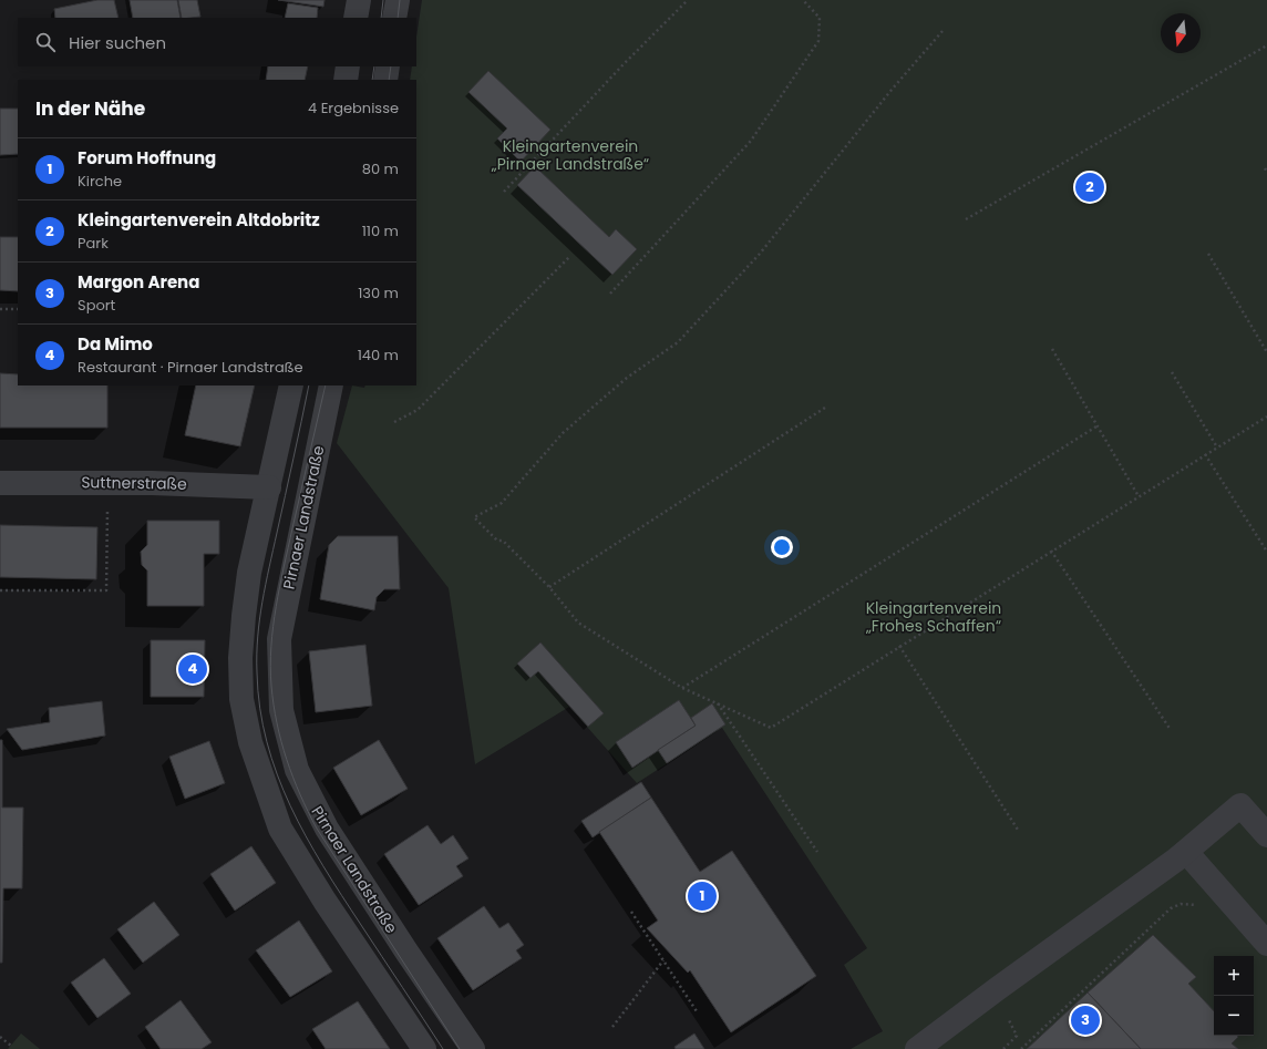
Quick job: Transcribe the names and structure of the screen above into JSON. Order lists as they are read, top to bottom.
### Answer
{
  "streets": {
    "street": ["Suttnerstraße", "Pirnaer Landstraße"]
  },
  "parks": ["Kleingartenverein „Pirnaer Landstraße“", "Kleingartenverein „Frohes Schaffen“"],
  "north": "bottom",
  "page": {
    "search": "Hier suchen",
    "heading": ["In der Nähe", "4 Ergebnisse"],
    "list": [
      {
        "mark": "1",
        "name": "Forum Hoffnung",
        "note": "Kirche",
        "value": "80 m"
      },
      {
        "mark": "2",
        "name": "Kleingartenverein Altdobritz",
        "note": "Park",
        "value": "110 m"
      },
      {
        "mark": "3",
        "name": "Margon Arena",
        "note": "Sport",
        "value": "130 m"
      },
      {
        "mark": "4",
        "name": "Da Mimo",
        "note": "Restaurant · Pirnaer Landstraße",
        "value": "140 m"
      }
    ],
    "pins": [
      "2",
      "4",
      "1",
      "3"
    ],
    "map_buttons": ["+", "−"]
  }
}
